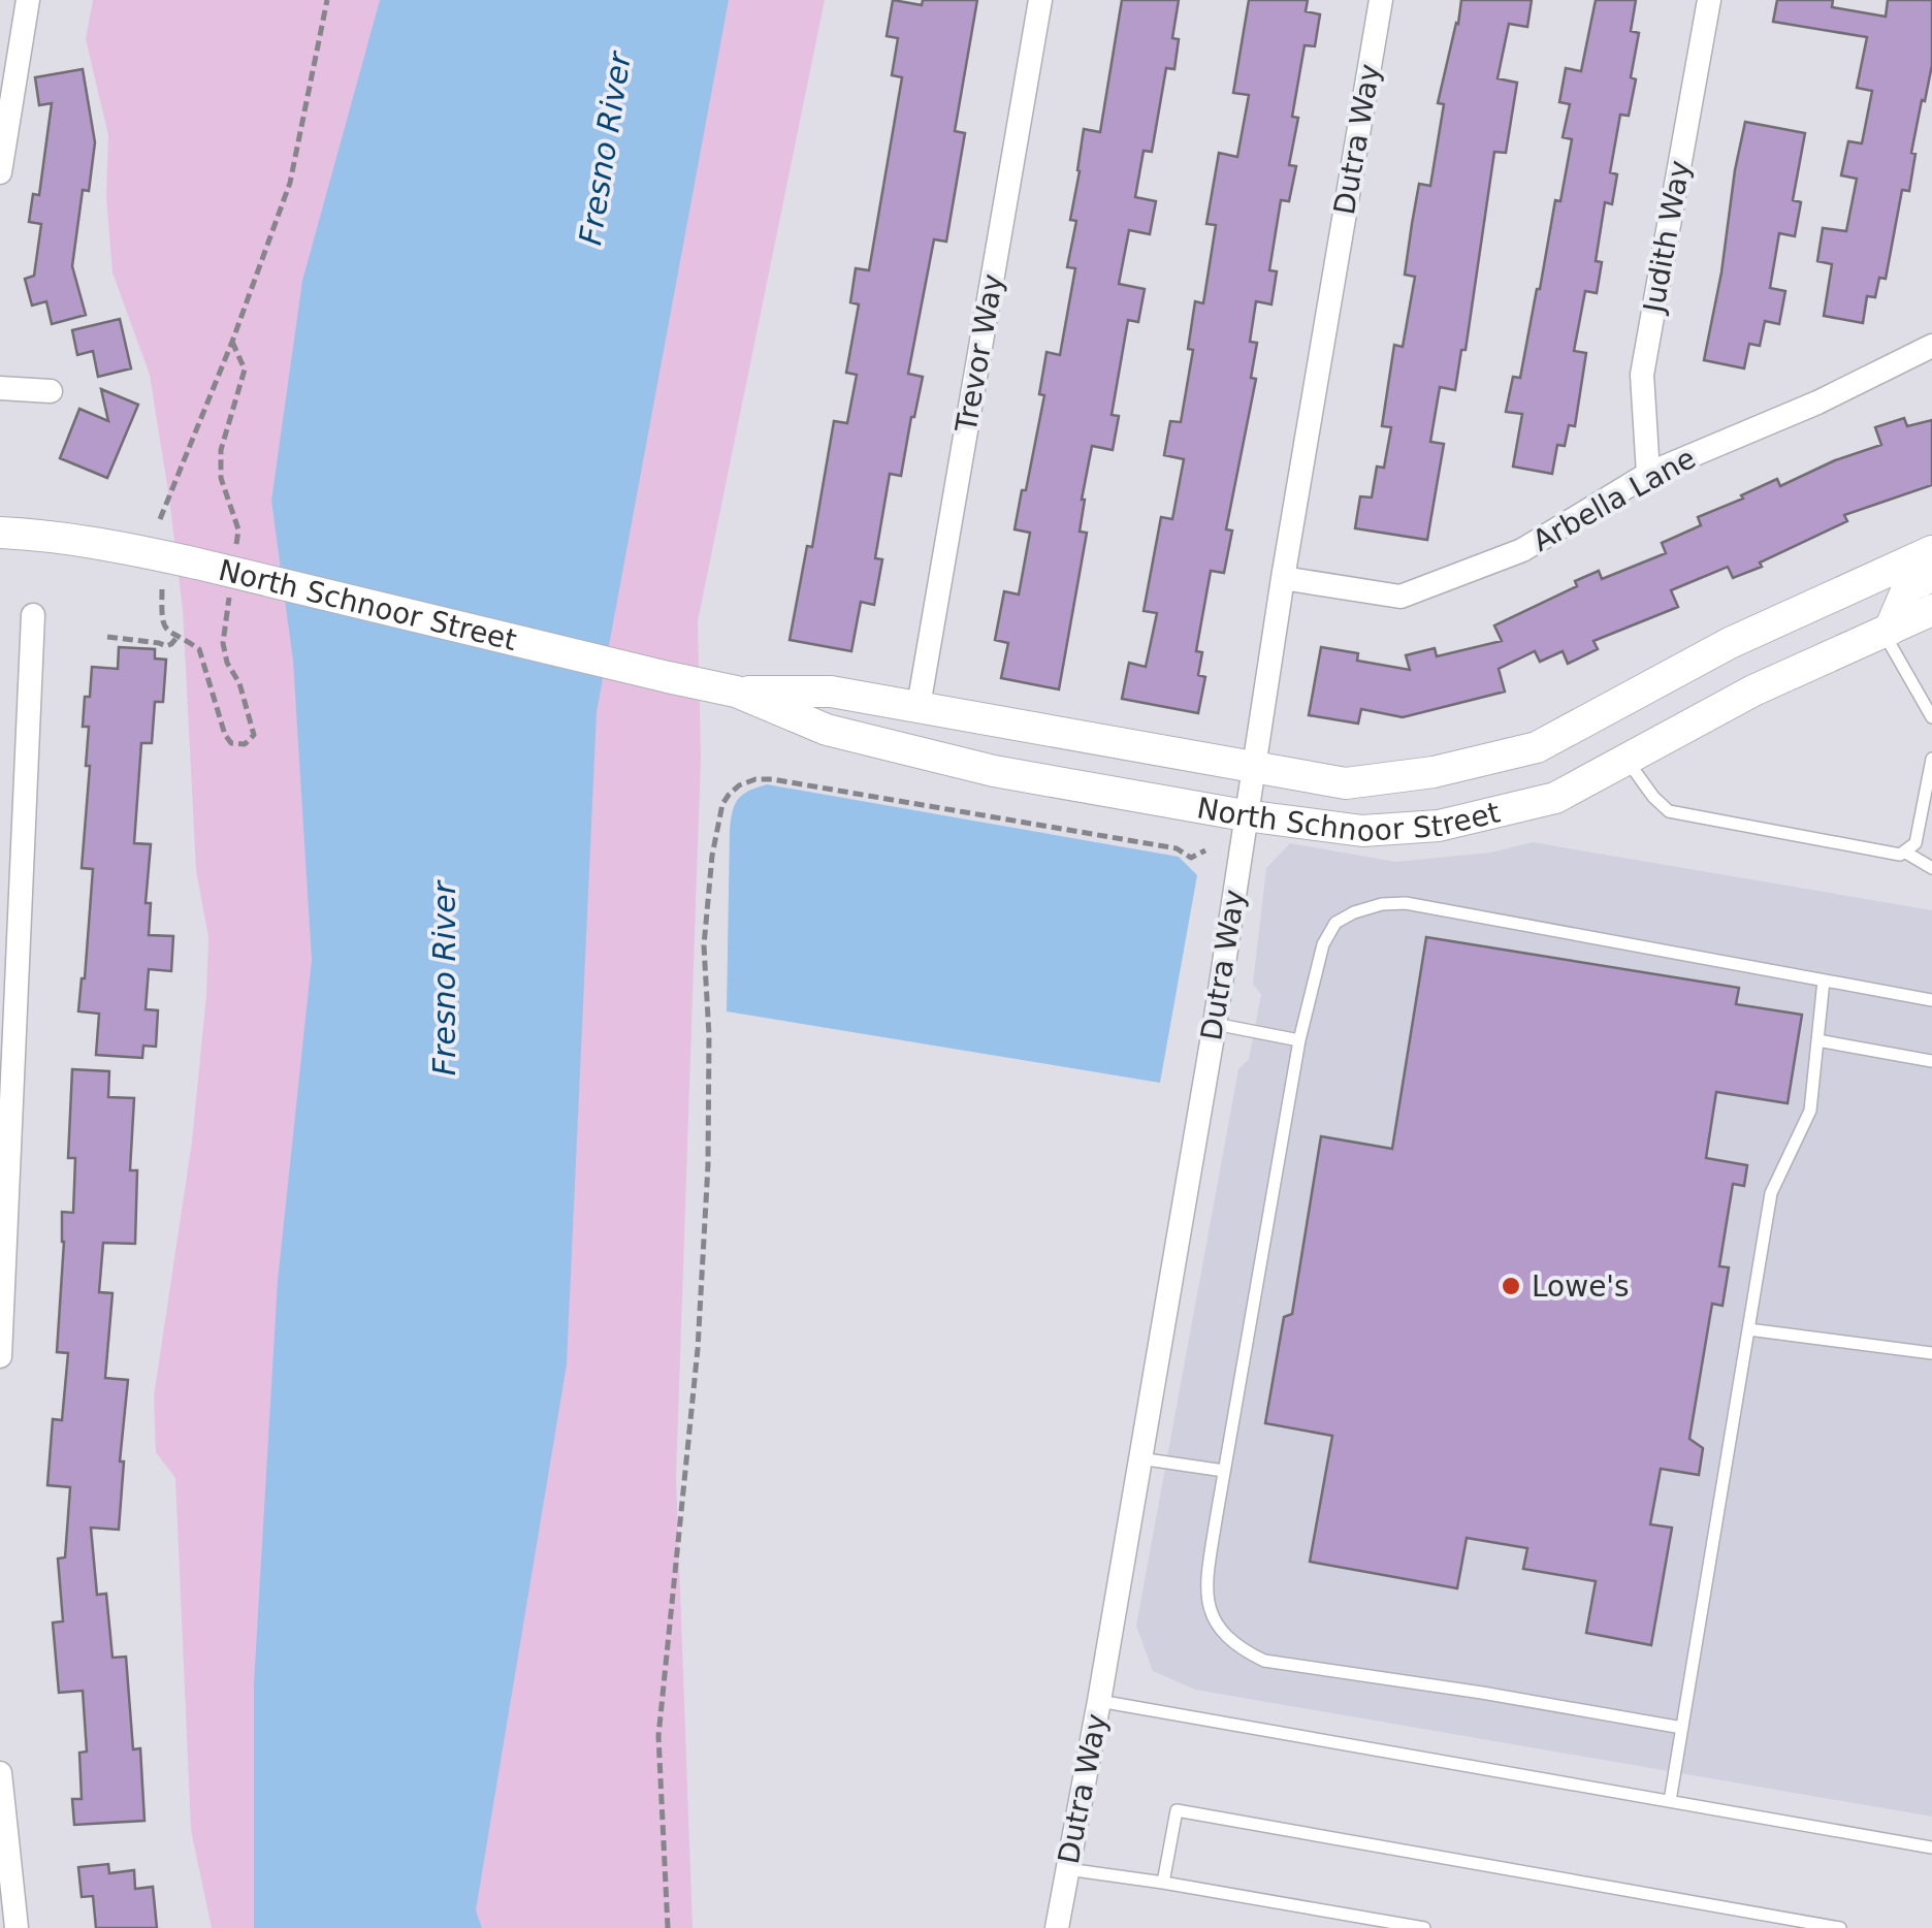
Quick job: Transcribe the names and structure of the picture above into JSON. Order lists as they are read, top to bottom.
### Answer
{
  "streets": {
    "street": [
      "Dutra Way",
      "Judith Way",
      "Trevor Way",
      "Arbella Lane",
      "North Schnoor Street"
    ]
  },
  "crossings": [
    ["Dutra Way", "Arbella Lane"],
    ["Dutra Way", "North Schnoor Street"],
    ["Judith Way", "Arbella Lane"],
    ["Trevor Way", "North Schnoor Street"]
  ],
  "water": ["Fresno River"],
  "places": ["Lowe's"]
}
